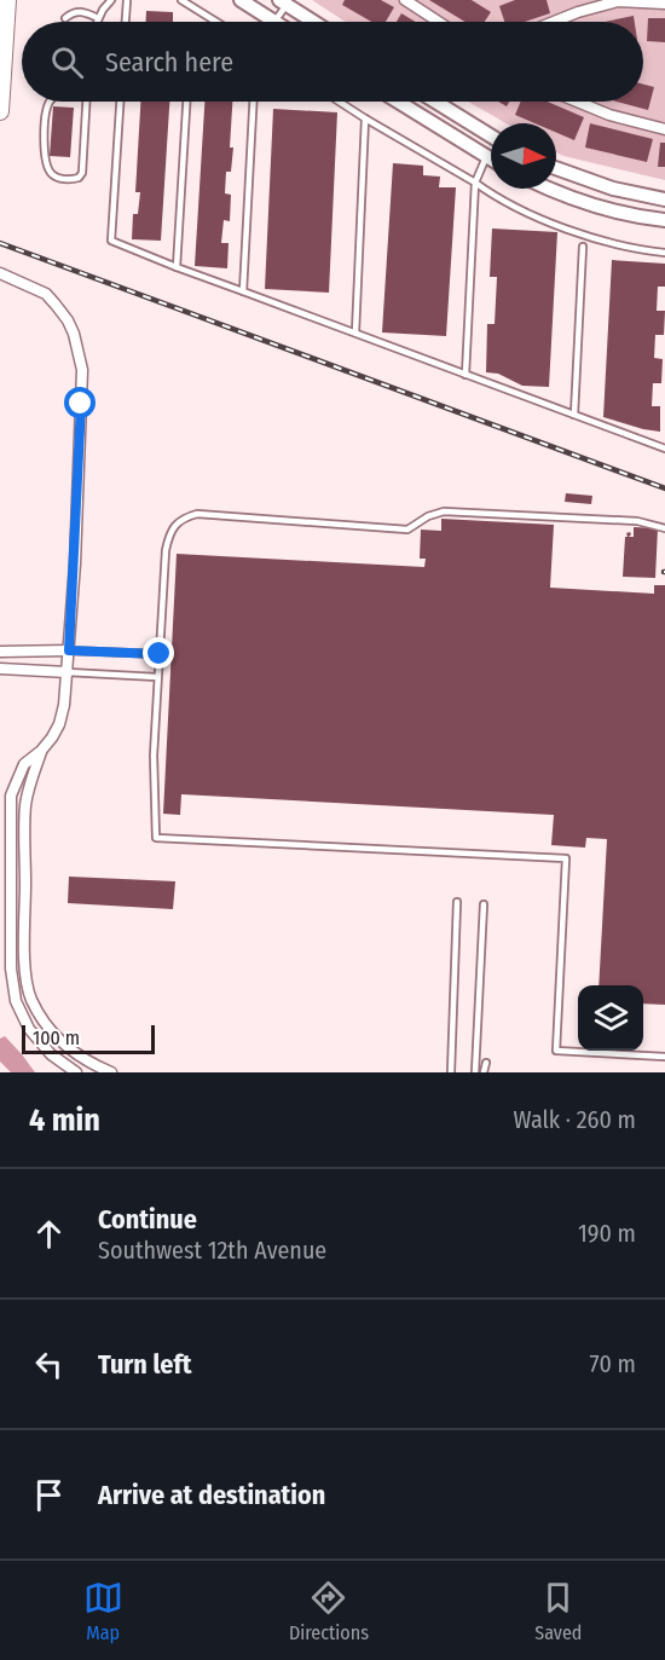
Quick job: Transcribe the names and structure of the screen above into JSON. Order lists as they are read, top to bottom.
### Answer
{
  "scale_bar": "100 m",
  "north": "right",
  "page": {
    "search": "Search here",
    "scale": "100 m",
    "heading": ["4 min", "Walk · 260 m"],
    "list": [
      ["Continue", "Southwest 12th Avenue", "190 m"],
      ["Turn left", "70 m"],
      "Arrive at destination"
    ],
    "nav": ["Map", "Directions", "Saved"]
  }
}
